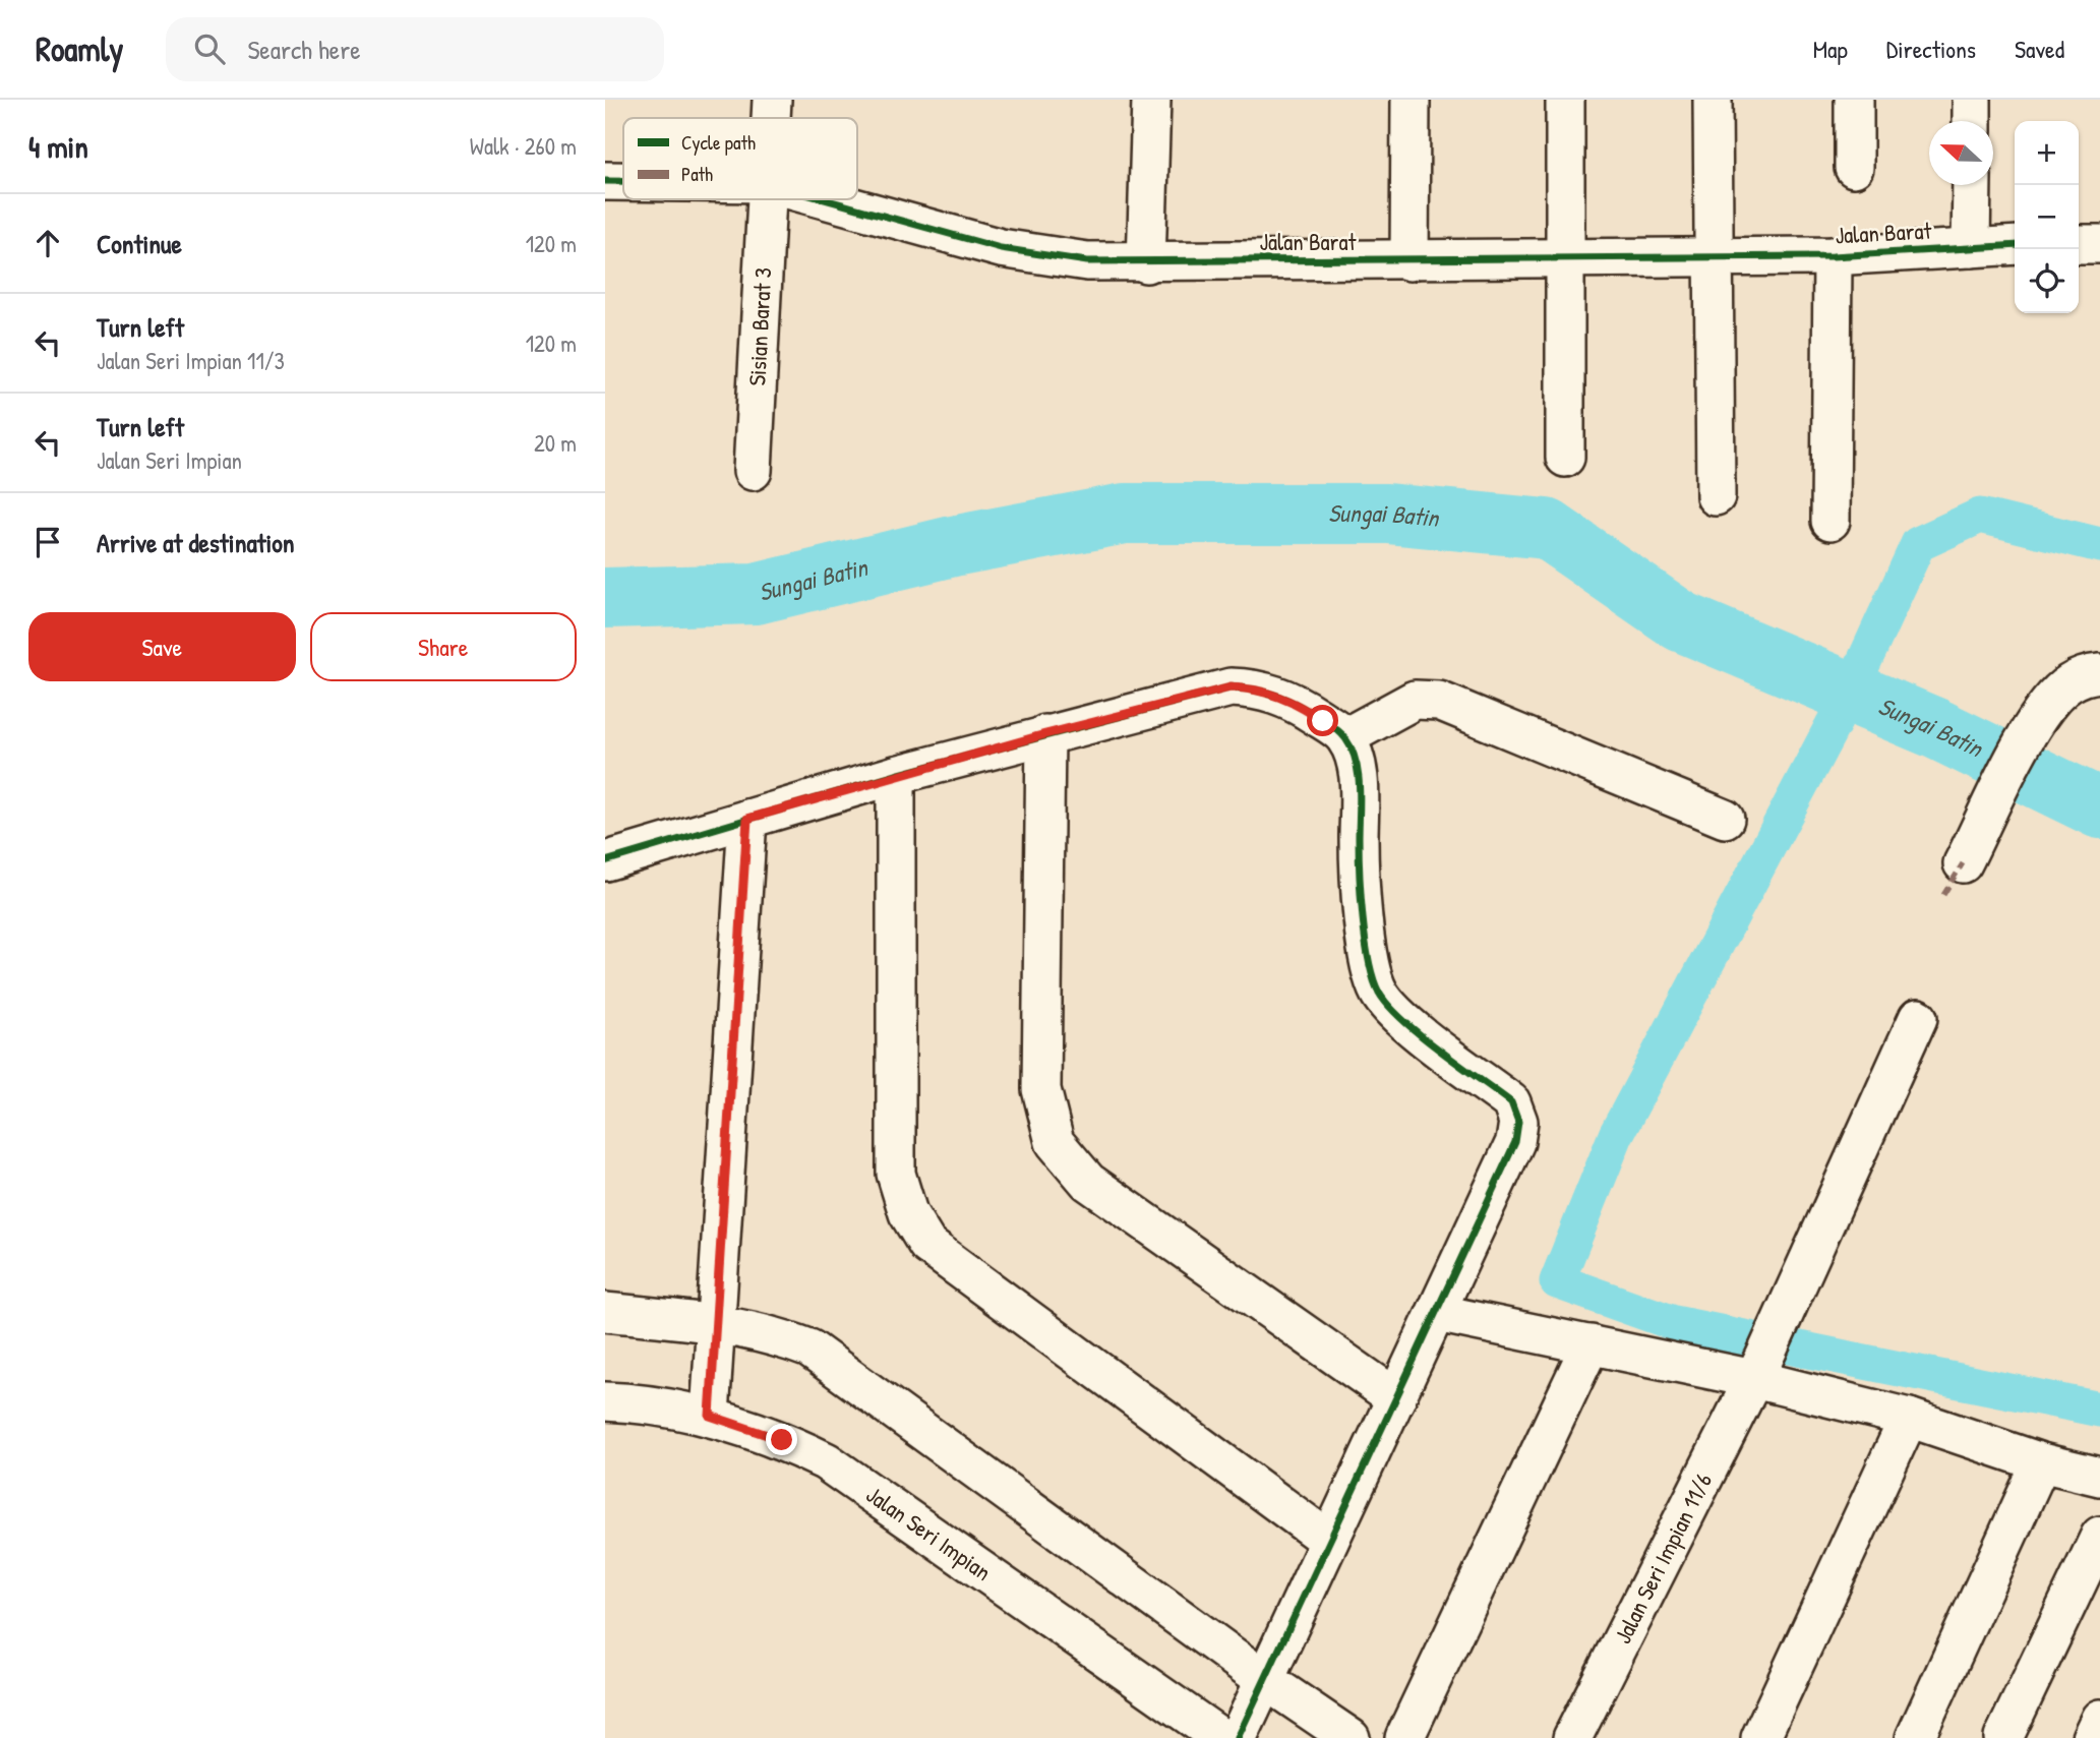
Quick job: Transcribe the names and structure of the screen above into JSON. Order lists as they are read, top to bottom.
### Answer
{
  "streets": {
    "street": [
      "Jalan Barat",
      "Sisian Barat 3",
      "Jalan Seri Impian",
      "Jalan Seri Impian 11/6"
    ]
  },
  "water": ["Sungai Batin"],
  "legend": ["Cycle path", "Path"],
  "north": "left",
  "page": {
    "header": "Roamly",
    "search": "Search here",
    "nav": ["Map", "Directions", "Saved"],
    "heading": ["4 min", "Walk · 260 m"],
    "map_buttons": ["+", "−"],
    "list": [
      ["Continue", "120 m"],
      ["Turn left", "Jalan Seri Impian 11/3", "120 m"],
      ["Turn left", "Jalan Seri Impian", "20 m"],
      "Arrive at destination"
    ],
    "buttons": ["Save", "Share"]
  }
}
